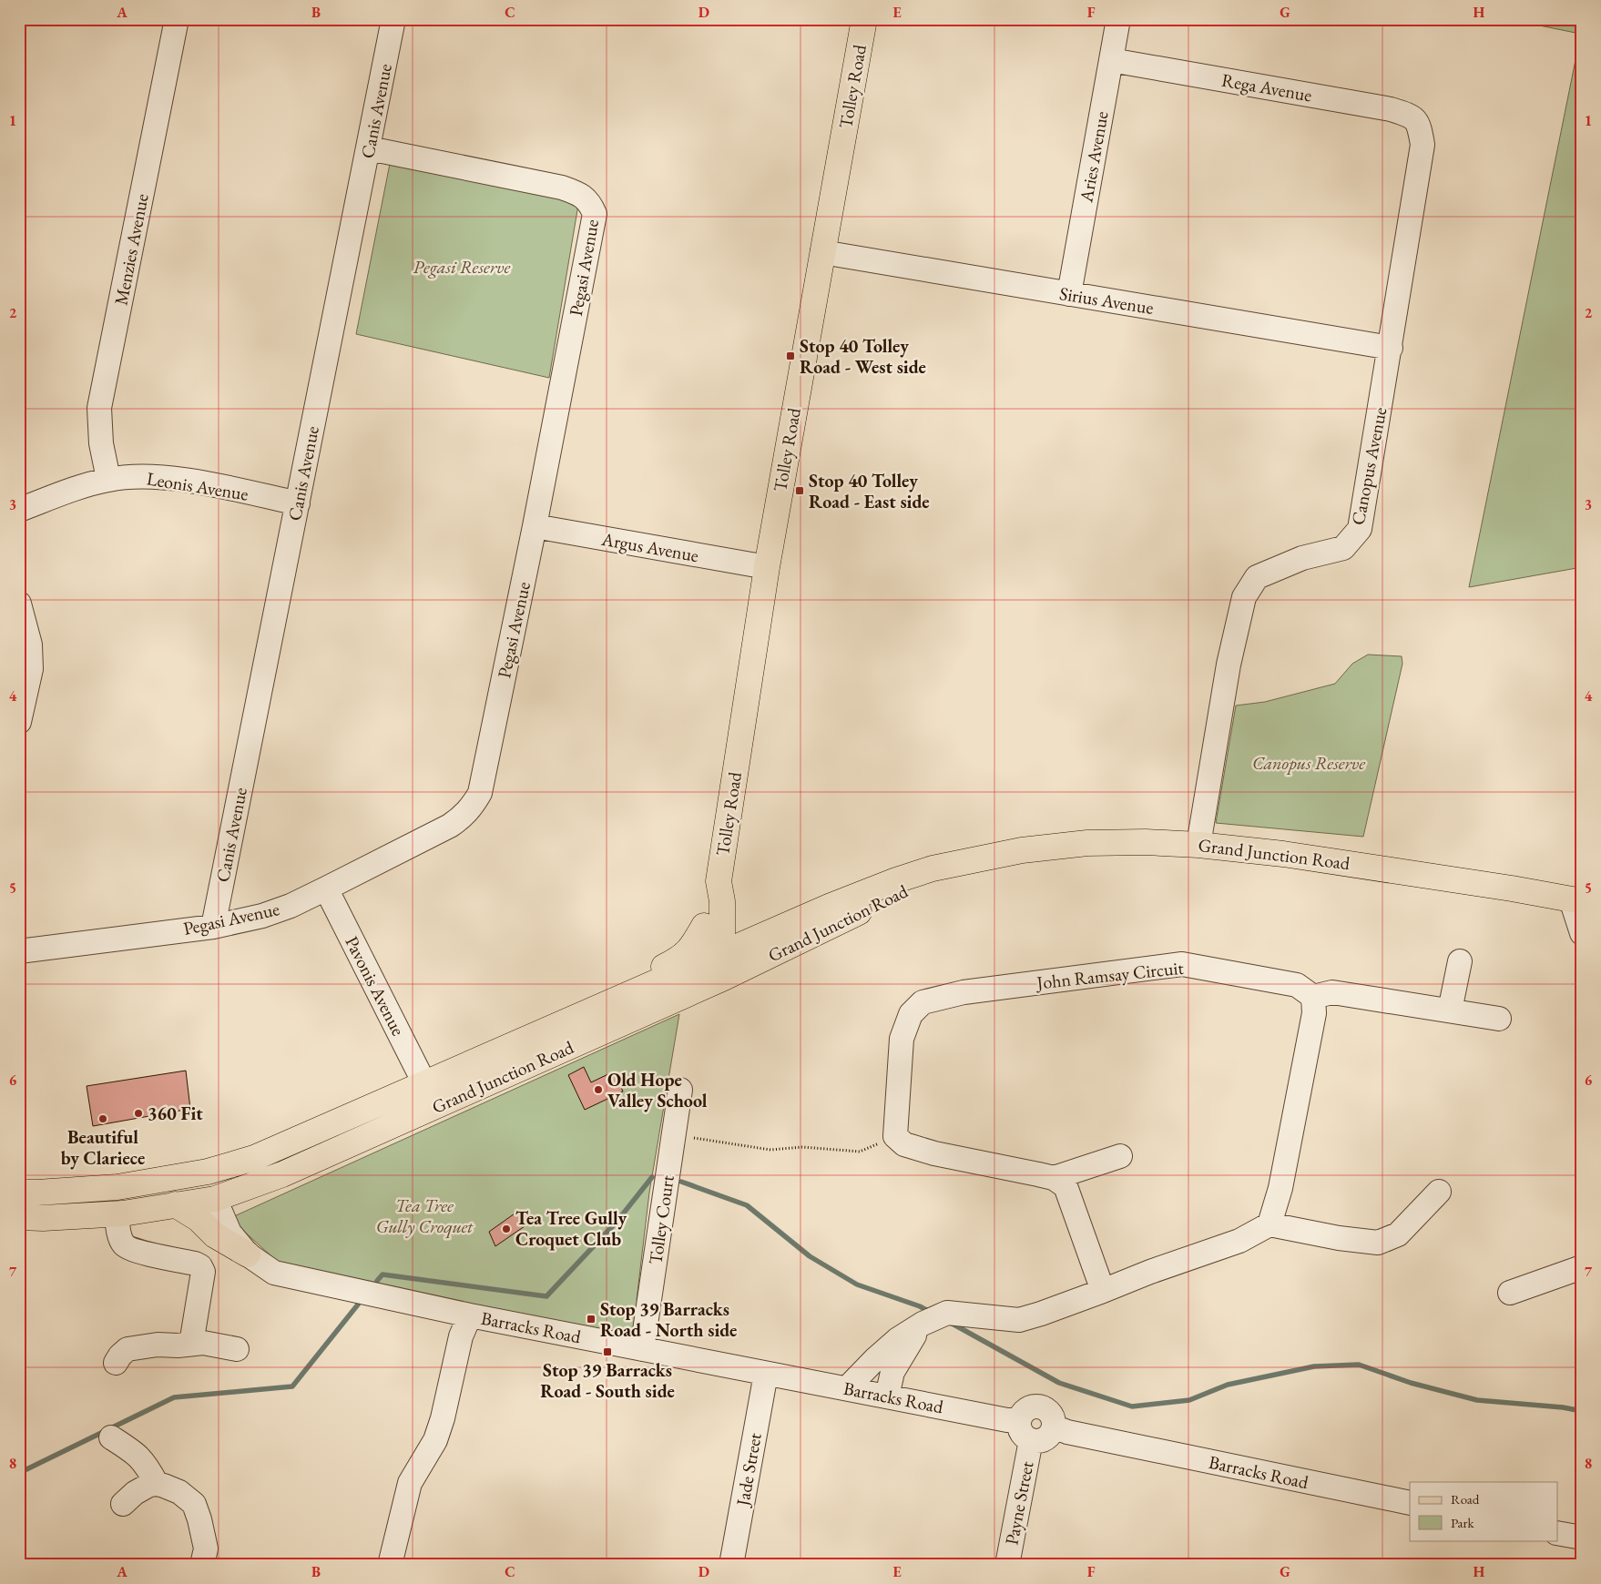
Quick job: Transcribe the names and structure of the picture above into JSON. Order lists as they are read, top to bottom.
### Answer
{
  "streets": {
    "main road": ["Tolley Road", "Grand Junction Road"],
    "street": [
      "Rega Avenue",
      "Canis Avenue",
      "Aries Avenue",
      "Menzies Avenue",
      "Pegasi Avenue",
      "Sirius Avenue",
      "Canopus Avenue",
      "Leonis Avenue",
      "Argus Avenue",
      "John Ramsay Circuit",
      "Pavonis Avenue",
      "Tolley Court",
      "Barracks Road",
      "Jade Street",
      "Payne Street"
    ]
  },
  "crossings": [
    ["Tolley Road", "Sirius Avenue"],
    ["Tolley Road", "Argus Avenue"],
    ["Tolley Road", "Grand Junction Road"],
    ["Rega Avenue", "Aries Avenue"],
    ["Rega Avenue", "Canopus Avenue"],
    ["Canis Avenue", "Pegasi Avenue"],
    ["Canis Avenue", "Leonis Avenue"],
    ["Aries Avenue", "Sirius Avenue"],
    ["Menzies Avenue", "Leonis Avenue"],
    ["Pegasi Avenue", "Argus Avenue"],
    ["Pegasi Avenue", "Pavonis Avenue"],
    ["Sirius Avenue", "Canopus Avenue"],
    ["Canopus Avenue", "Grand Junction Road"],
    ["Grand Junction Road", "Pavonis Avenue"],
    ["Grand Junction Road", "Barracks Road"],
    ["Tolley Court", "Barracks Road"],
    ["Barracks Road", "Jade Street"],
    ["Barracks Road", "Payne Street"]
  ],
  "parks": ["Pegasi Reserve", "Canopus Reserve", "Tea Tree Gully Croquet"],
  "places": {
    "transit": [
      "Stop 40 Tolley Road - West side",
      "Stop 40 Tolley Road - East side",
      "Stop 39 Barracks Road - North side",
      "Stop 39 Barracks Road - South side"
    ],
    "other": [
      "Old Hope Valley School",
      "360 Fit",
      "Beautiful by Clariece",
      "Tea Tree Gully Croquet Club"
    ]
  },
  "legend": ["Road", "Park"],
  "grid": {
    "columns": [
      "A",
      "B",
      "C",
      "D",
      "E",
      "F",
      "G",
      "H"
    ],
    "rows": [
      "1",
      "2",
      "3",
      "4",
      "5",
      "6",
      "7",
      "8"
    ]
  }
}
